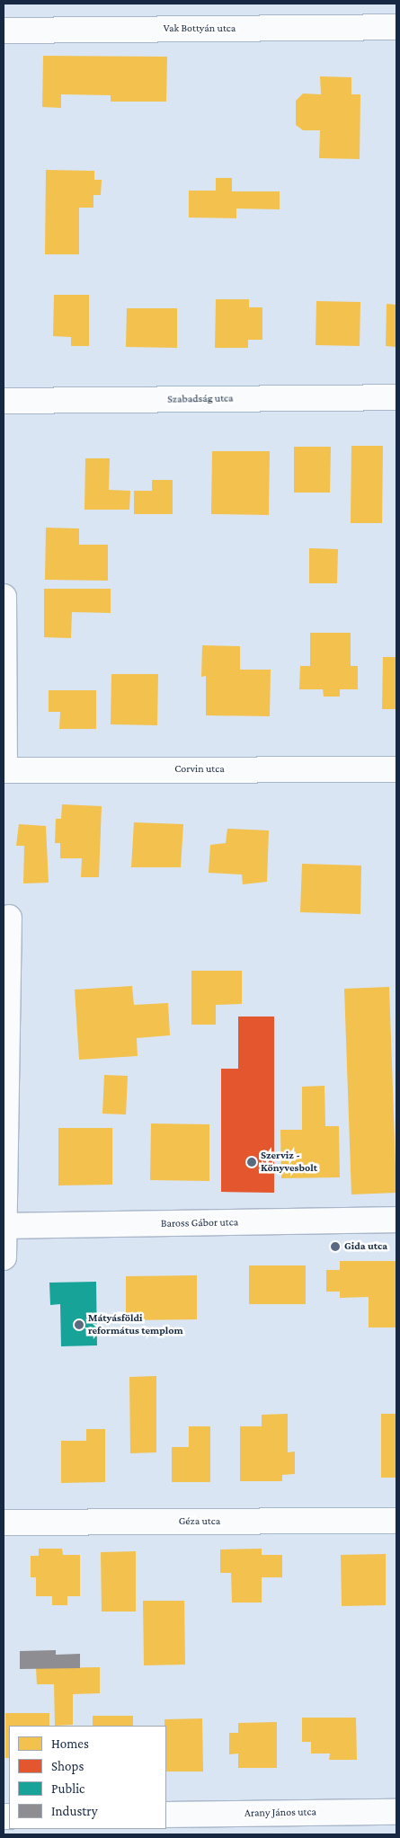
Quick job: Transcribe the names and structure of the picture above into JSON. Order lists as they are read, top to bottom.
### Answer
{
  "streets": {
    "street": [
      "Vak Bottyán utca",
      "Szabadság utca",
      "Corvin utca",
      "Baross Gábor utca",
      "Géza utca",
      "Arany János utca"
    ]
  },
  "places": ["Szerviz - Könyvesbolt", "Gida utca", "Mátyásföldi református templom"],
  "legend": [
    "Homes",
    "Shops",
    "Public",
    "Industry"
  ]
}
